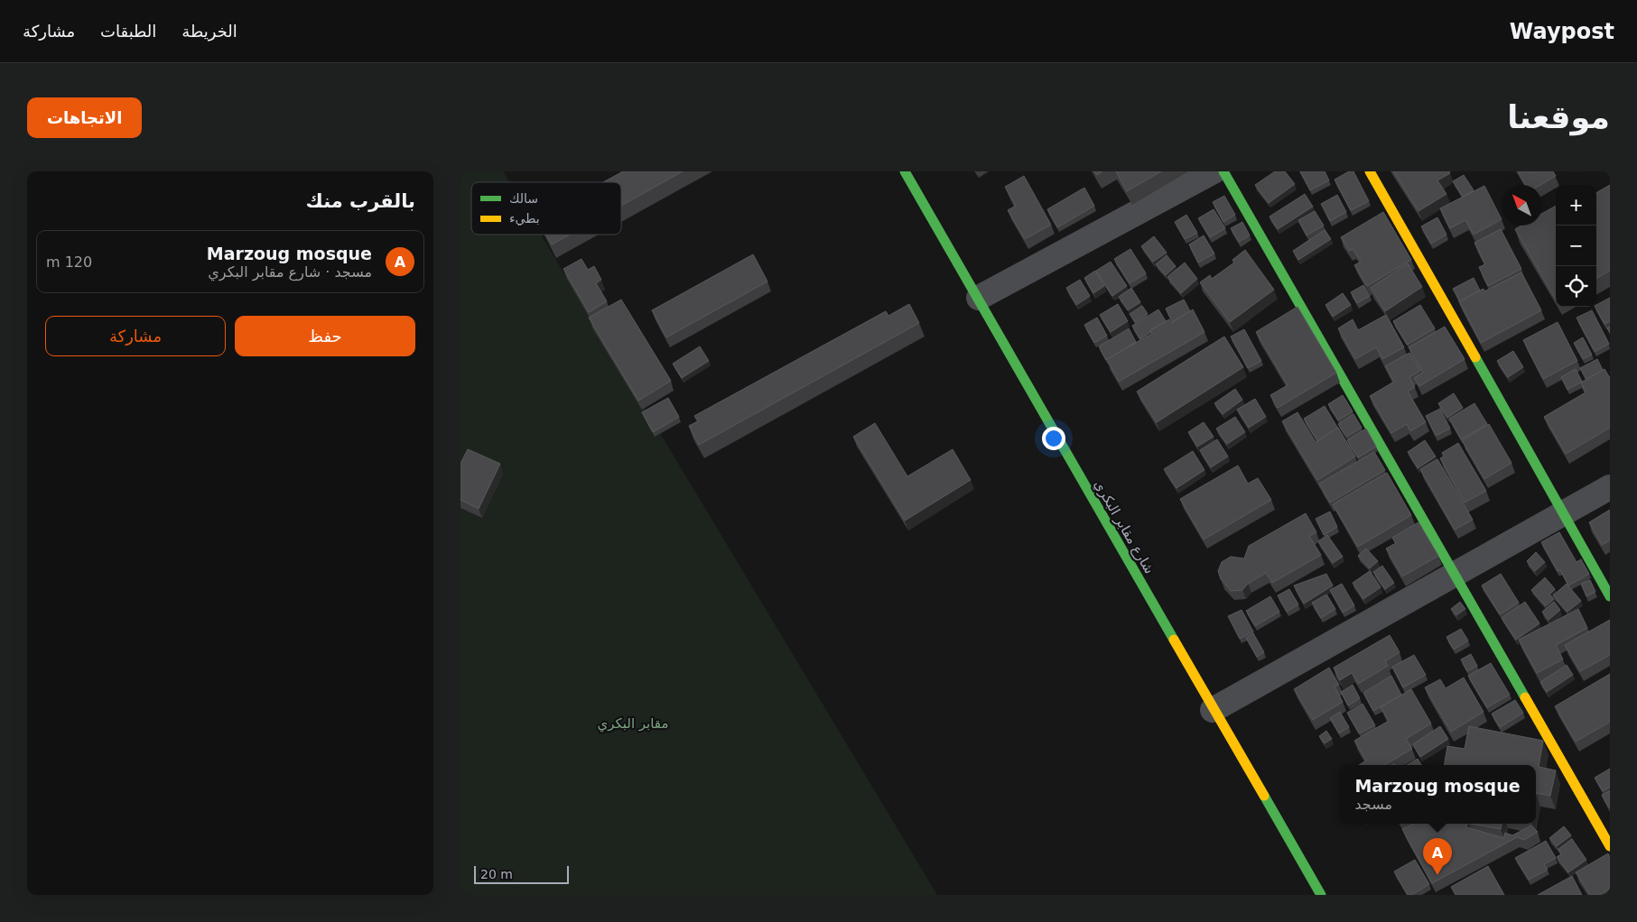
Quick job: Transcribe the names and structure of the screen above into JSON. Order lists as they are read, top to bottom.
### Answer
{
  "streets": {
    "street": ["شارع مقابر البكري"]
  },
  "parks": ["مقابر البكري"],
  "legend": ["سالك", "بطيء"],
  "scale_bar": "20 m",
  "north": "top left",
  "page": {
    "header": "Waypost",
    "nav": ["الخريطة", "الطبقات", "مشاركة"],
    "buttons": [
      "الاتجاهات",
      ["حفظ", "مشاركة"]
    ],
    "title": "موقعنا",
    "heading": "بالقرب منك",
    "map_buttons": ["+", "−"],
    "list": [
      {
        "mark": "A",
        "name": "Marzoug mosque",
        "note": "مسجد · شارع مقابر البكري",
        "value": "120 m"
      }
    ],
    "popup": ["Marzoug mosque", "مسجد"],
    "pins": "A",
    "scale": "20 m"
  }
}
